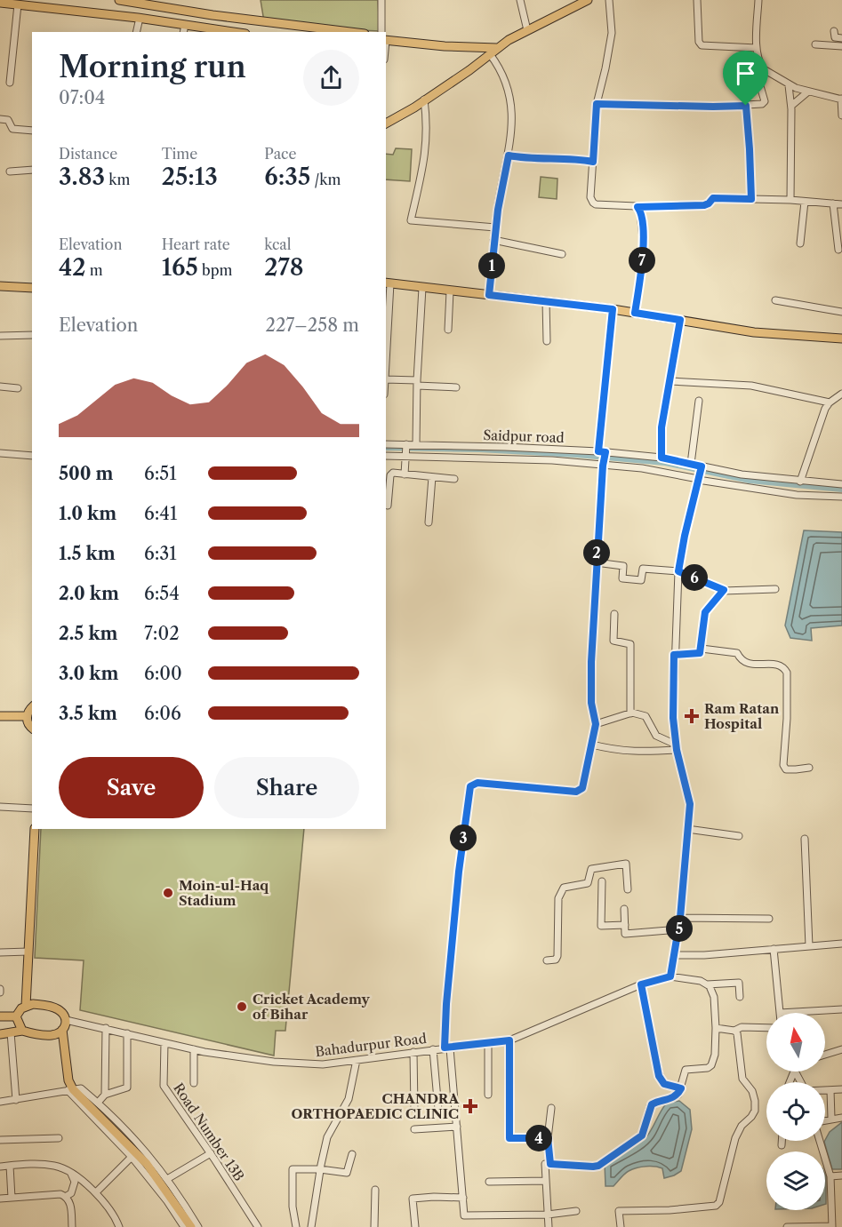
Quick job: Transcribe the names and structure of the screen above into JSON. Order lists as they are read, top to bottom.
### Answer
{
  "streets": {
    "street": ["Saidpur road", "Bahadurpur Road", "Road Number 13B"]
  },
  "crossings": [
    ["Bahadurpur Road", "Road Number 13B"]
  ],
  "places": {
    "health": ["Ram Ratan Hospital", "CHANDRA ORTHOPAEDIC CLINIC"],
    "other": ["Moin-ul-Haq Stadium", "Cricket Academy of Bihar"]
  },
  "north": "top",
  "page": {
    "heading": ["Morning run", "07:04"],
    "stats": [
      ["Distance", "3.83 km"],
      ["Time", "25:13"],
      ["Pace", "6:35 /km"],
      ["Elevation", "42 m"],
      ["Heart rate", "165 bpm"],
      ["kcal", "278"]
    ],
    "pins": [
      "7",
      "1",
      "2",
      "6",
      "3",
      "5",
      "4"
    ],
    "chart": ["Elevation", "227–258 m"],
    "list": [
      {
        "name": "500 m",
        "note": "6:51"
      },
      {
        "name": "1.0 km",
        "note": "6:41"
      },
      {
        "name": "1.5 km",
        "note": "6:31"
      },
      {
        "name": "2.0 km",
        "note": "6:54"
      },
      {
        "name": "2.5 km",
        "note": "7:02"
      },
      {
        "name": "3.0 km",
        "note": "6:00"
      },
      {
        "name": "3.5 km",
        "note": "6:06"
      }
    ],
    "buttons": ["Save", "Share"]
  }
}
